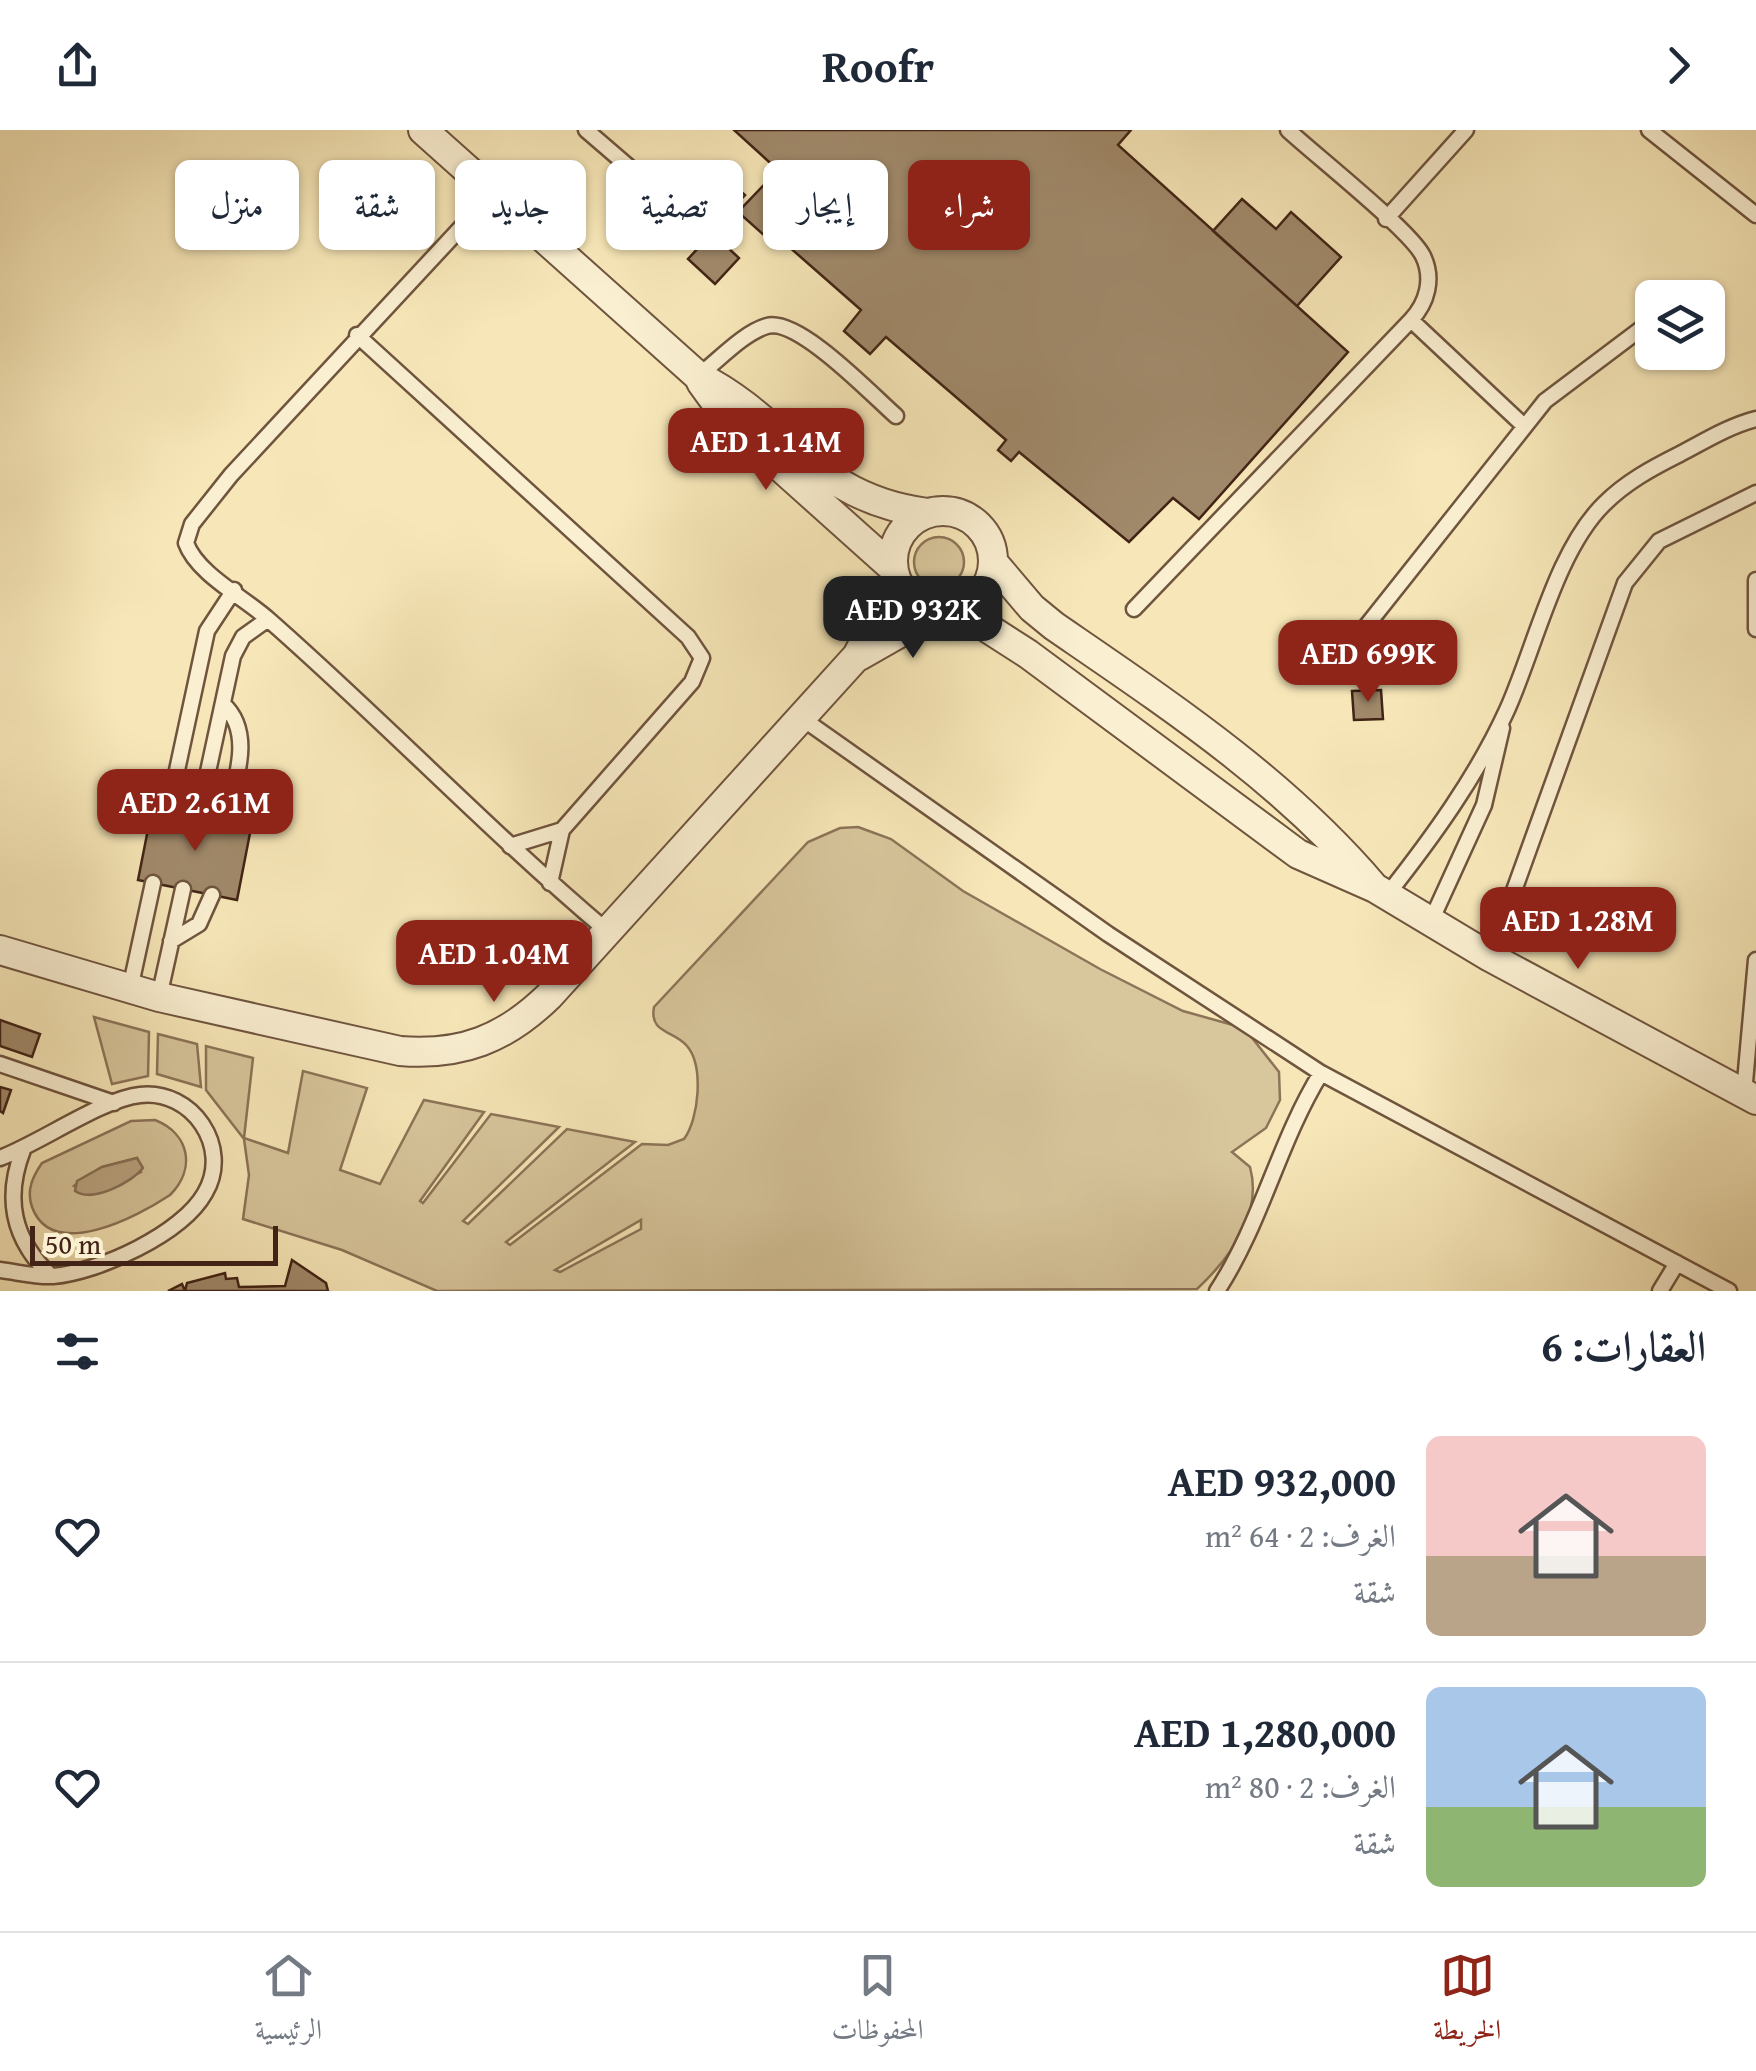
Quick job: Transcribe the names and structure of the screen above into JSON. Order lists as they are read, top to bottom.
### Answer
{
  "scale_bar": "50 m",
  "page": {
    "header": "Roofr",
    "chip": [
      "شراء",
      "إيجار",
      "تصفية",
      "جديد",
      "شقة",
      "منزل"
    ],
    "price": [
      "AED 1.14M",
      "AED 932K",
      "AED 699K",
      "AED 2.61M",
      "AED 1.28M",
      "AED 1.04M"
    ],
    "scale": "50 m",
    "heading": "العقارات: 6",
    "list": [
      {
        "name": "AED 932,000",
        "note": "الغرف: 2 · 64 m² · شقة"
      },
      {
        "name": "AED 1,280,000",
        "note": "الغرف: 2 · 80 m² · شقة"
      }
    ],
    "tabs": ["الخريطة", "المحفوظات", "الرئيسية"]
  }
}
